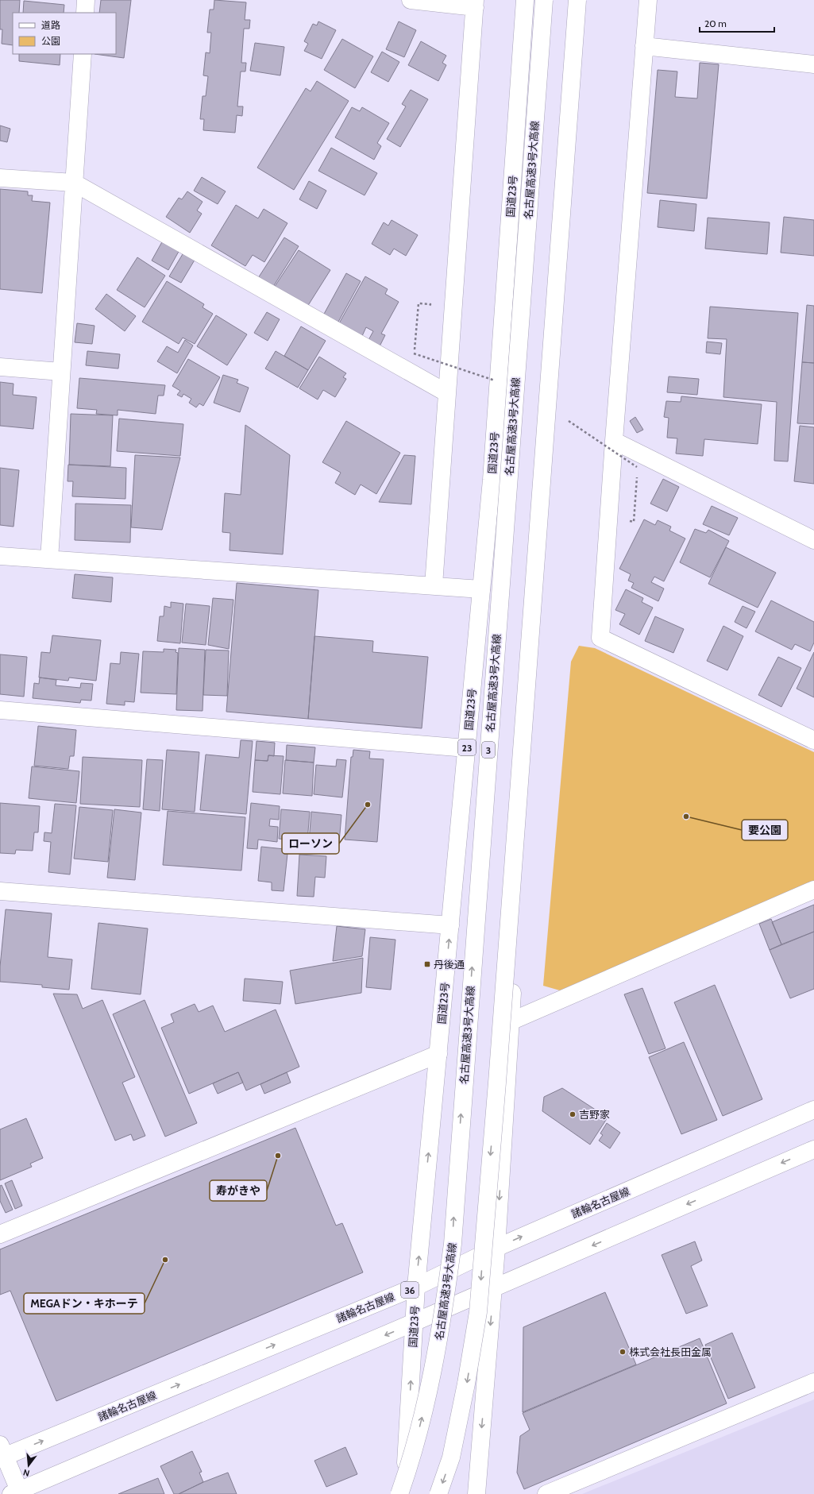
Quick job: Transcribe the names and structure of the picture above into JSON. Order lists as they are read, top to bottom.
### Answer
{
  "streets": {
    "main road": [
      "名古屋高速3号大高線",
      "国道23号",
      "23",
      "3",
      "諸輪名古屋線",
      "36"
    ]
  },
  "crossings": [
    ["国道23号", "諸輪名古屋線"]
  ],
  "places": {
    "other": [
      "ローソン",
      "要公園",
      "吉野家",
      "寿がきや",
      "MEGAドン・キホーテ",
      "株式会社長田金属"
    ],
    "transit": ["丹後通"]
  },
  "legend": ["道路", "公園"],
  "scale_bar": "20 m",
  "north": "bottom"
}
